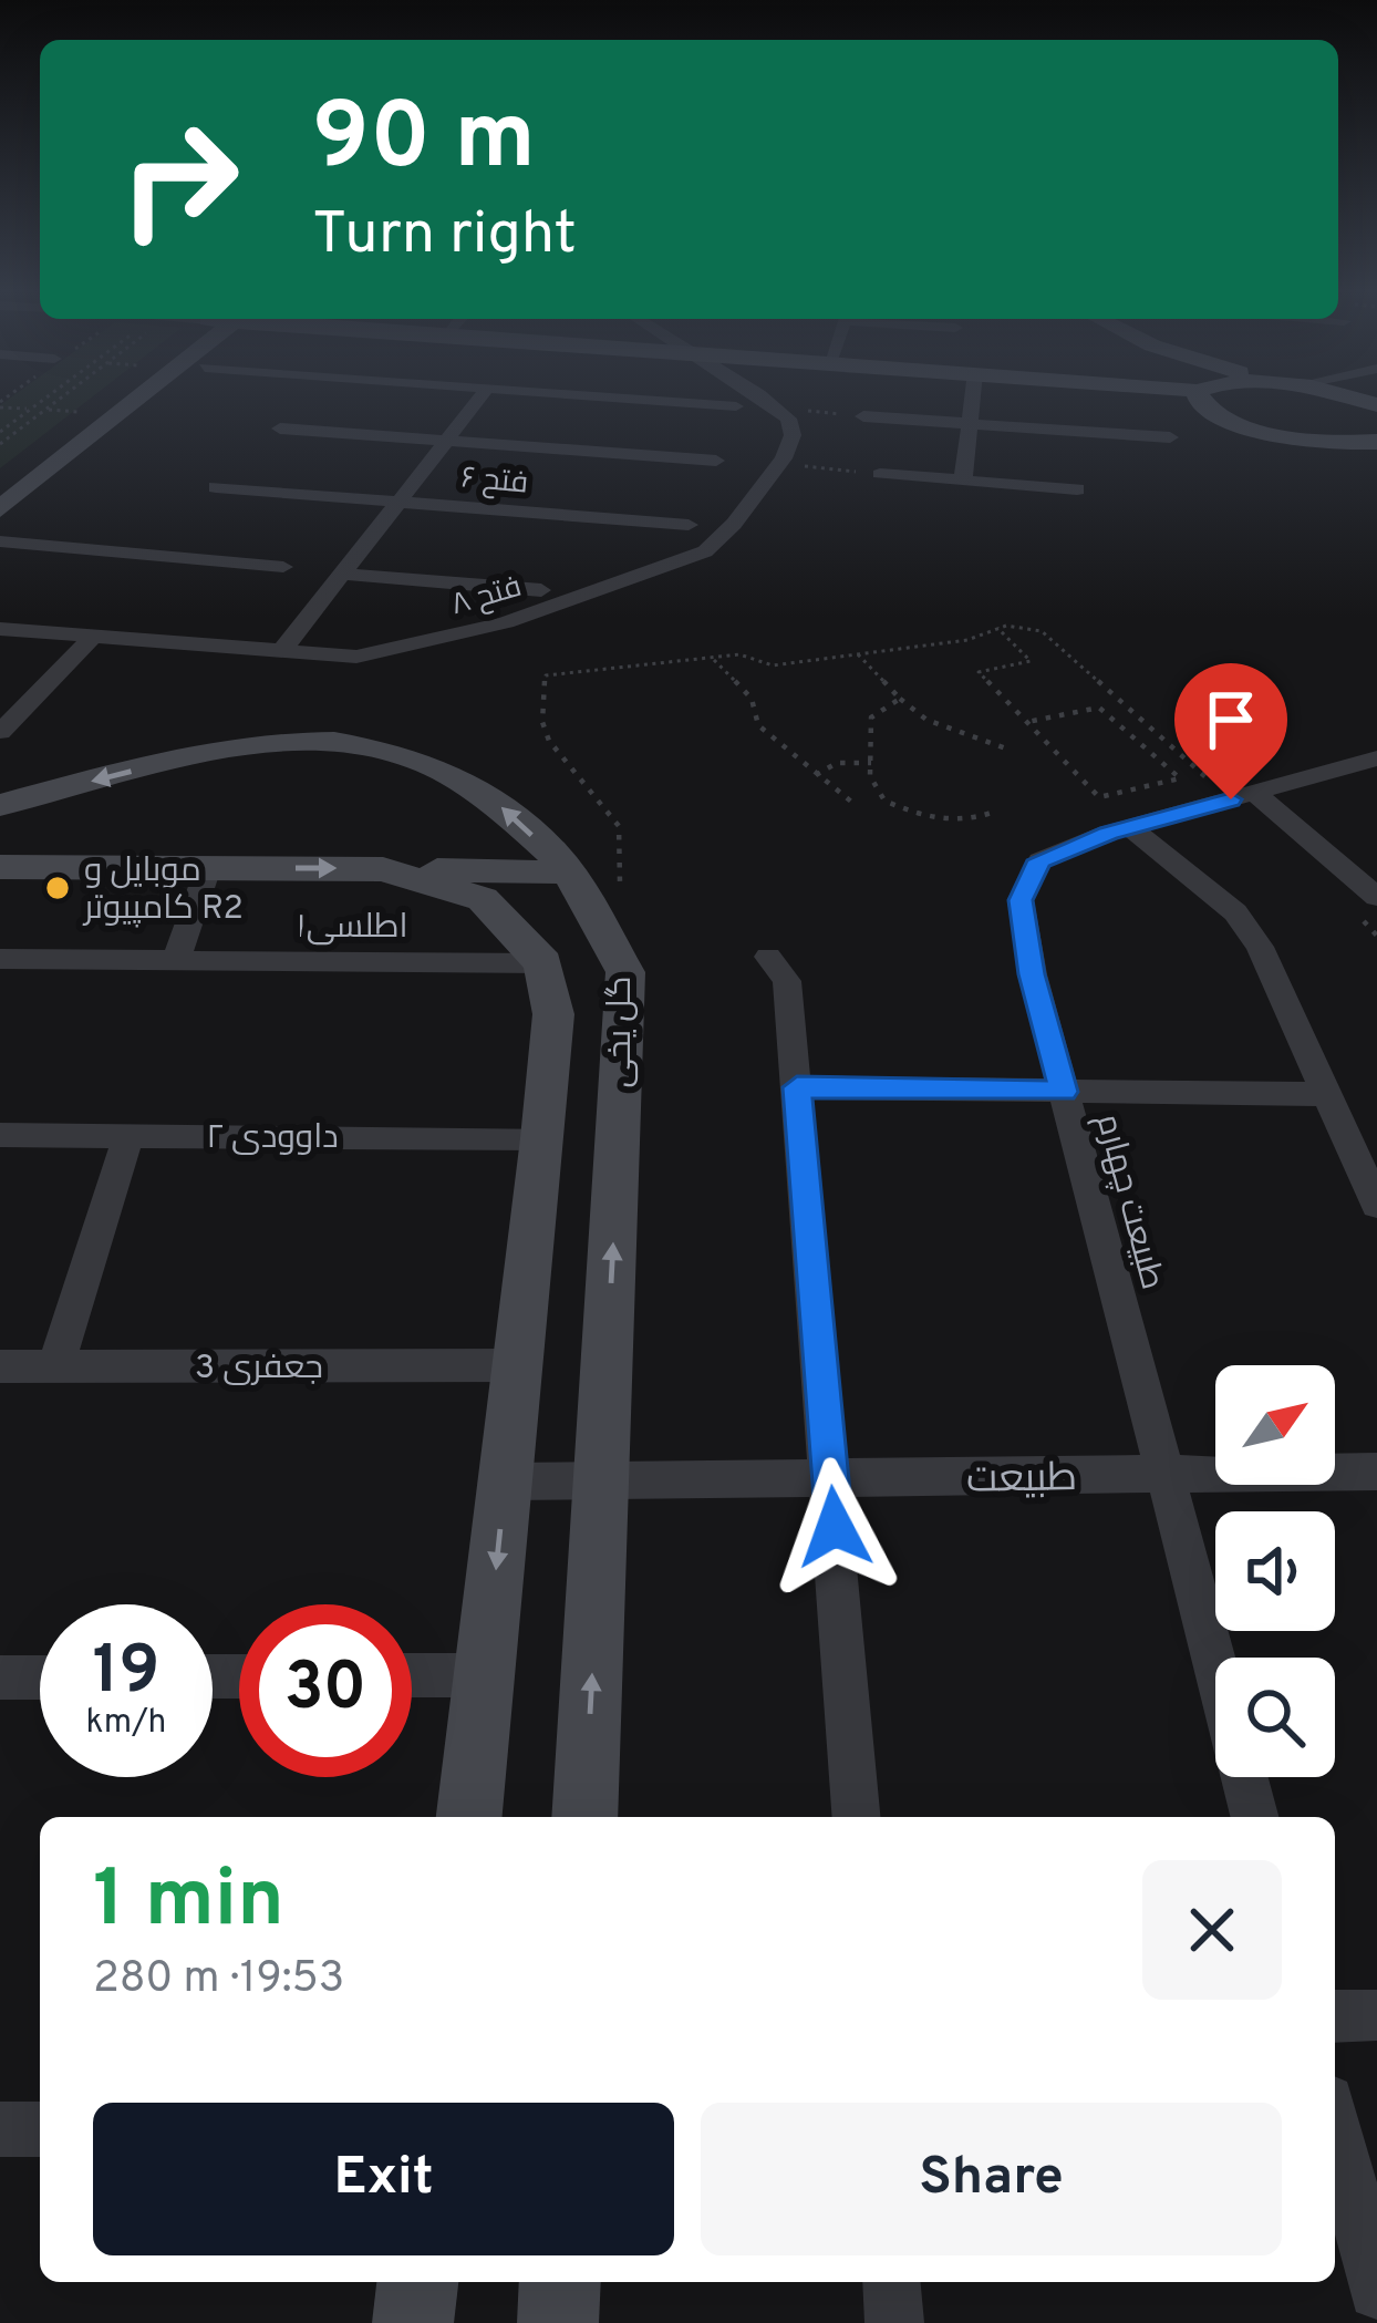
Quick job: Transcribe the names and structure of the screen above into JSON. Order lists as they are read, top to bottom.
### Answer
{
  "streets": {
    "street": [
      "فتح ۶",
      "فتح ۸",
      "اطلسی۱",
      "گل یخی",
      "داوودی ۲",
      "طبیعت چهارم",
      "3 جعفری",
      "طبیعت"
    ]
  },
  "crossings": [
    ["اطلسی۱", "گل یخی"],
    ["گل یخی", "داوودی ۲"],
    ["گل یخی", "3 جعفری"],
    ["گل یخی", "طبیعت"],
    ["طبیعت چهارم", "طبیعت"]
  ],
  "places": ["موبایل و کامپیوتر R2"],
  "north": "top right",
  "page": {
    "turn": ["90 m", "Turn right"],
    "speed": "19 km/h",
    "limit": "30",
    "heading": ["1 min", "280 m · 19:53"],
    "buttons": ["Exit", "Share"]
  }
}
